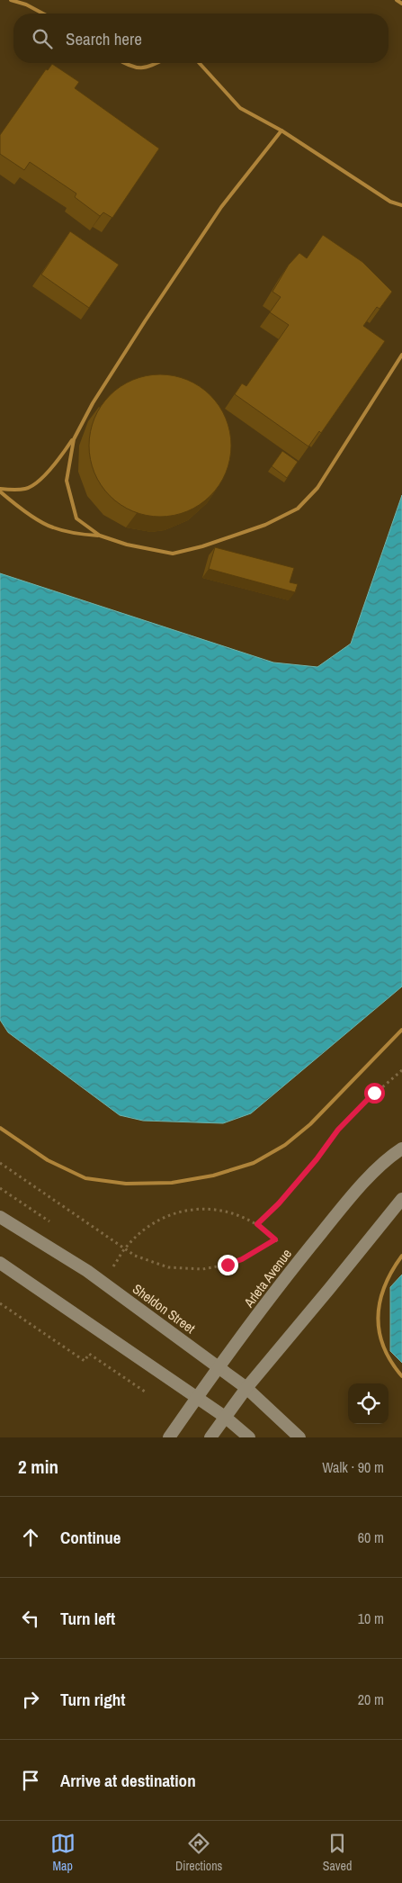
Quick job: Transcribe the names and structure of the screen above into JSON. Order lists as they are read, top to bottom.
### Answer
{
  "streets": {
    "main road": ["Arleta Avenue", "Sheldon Street"]
  },
  "crossings": [
    ["Arleta Avenue", "Sheldon Street"]
  ],
  "page": {
    "search": "Search here",
    "heading": ["2 min", "Walk · 90 m"],
    "list": [
      ["Continue", "60 m"],
      ["Turn left", "10 m"],
      ["Turn right", "20 m"],
      "Arrive at destination"
    ],
    "nav": ["Map", "Directions", "Saved"]
  }
}
